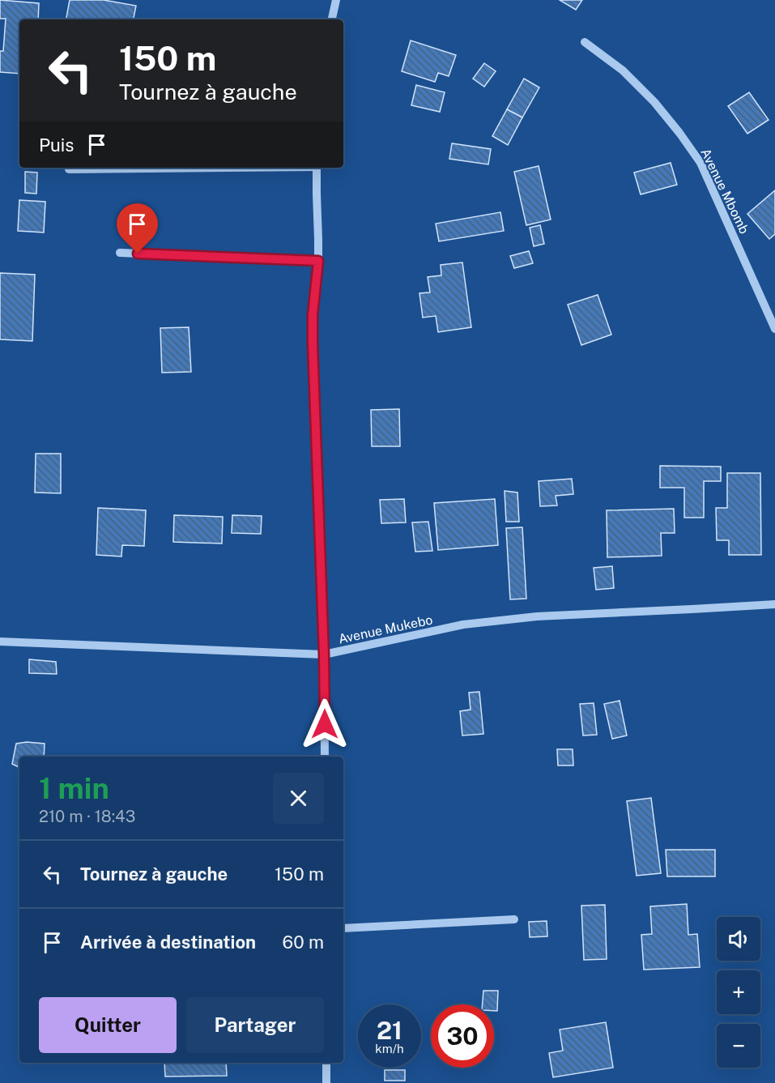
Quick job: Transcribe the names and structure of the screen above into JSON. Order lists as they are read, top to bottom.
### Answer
{
  "streets": {
    "street": ["Avenue Mbomb", "Avenue Mukebo"]
  },
  "page": {
    "turn": ["150 m", "Tournez à gauche"],
    "then": "Puis",
    "heading": ["1 min", "210 m · 18:43"],
    "list": [
      {
        "name": "Tournez à gauche",
        "value": "150 m"
      },
      {
        "name": "Arrivée à destination",
        "value": "60 m"
      }
    ],
    "map_buttons": ["+", "−"],
    "buttons": ["Quitter", "Partager"],
    "speed": "21 km/h",
    "limit": "30"
  }
}
